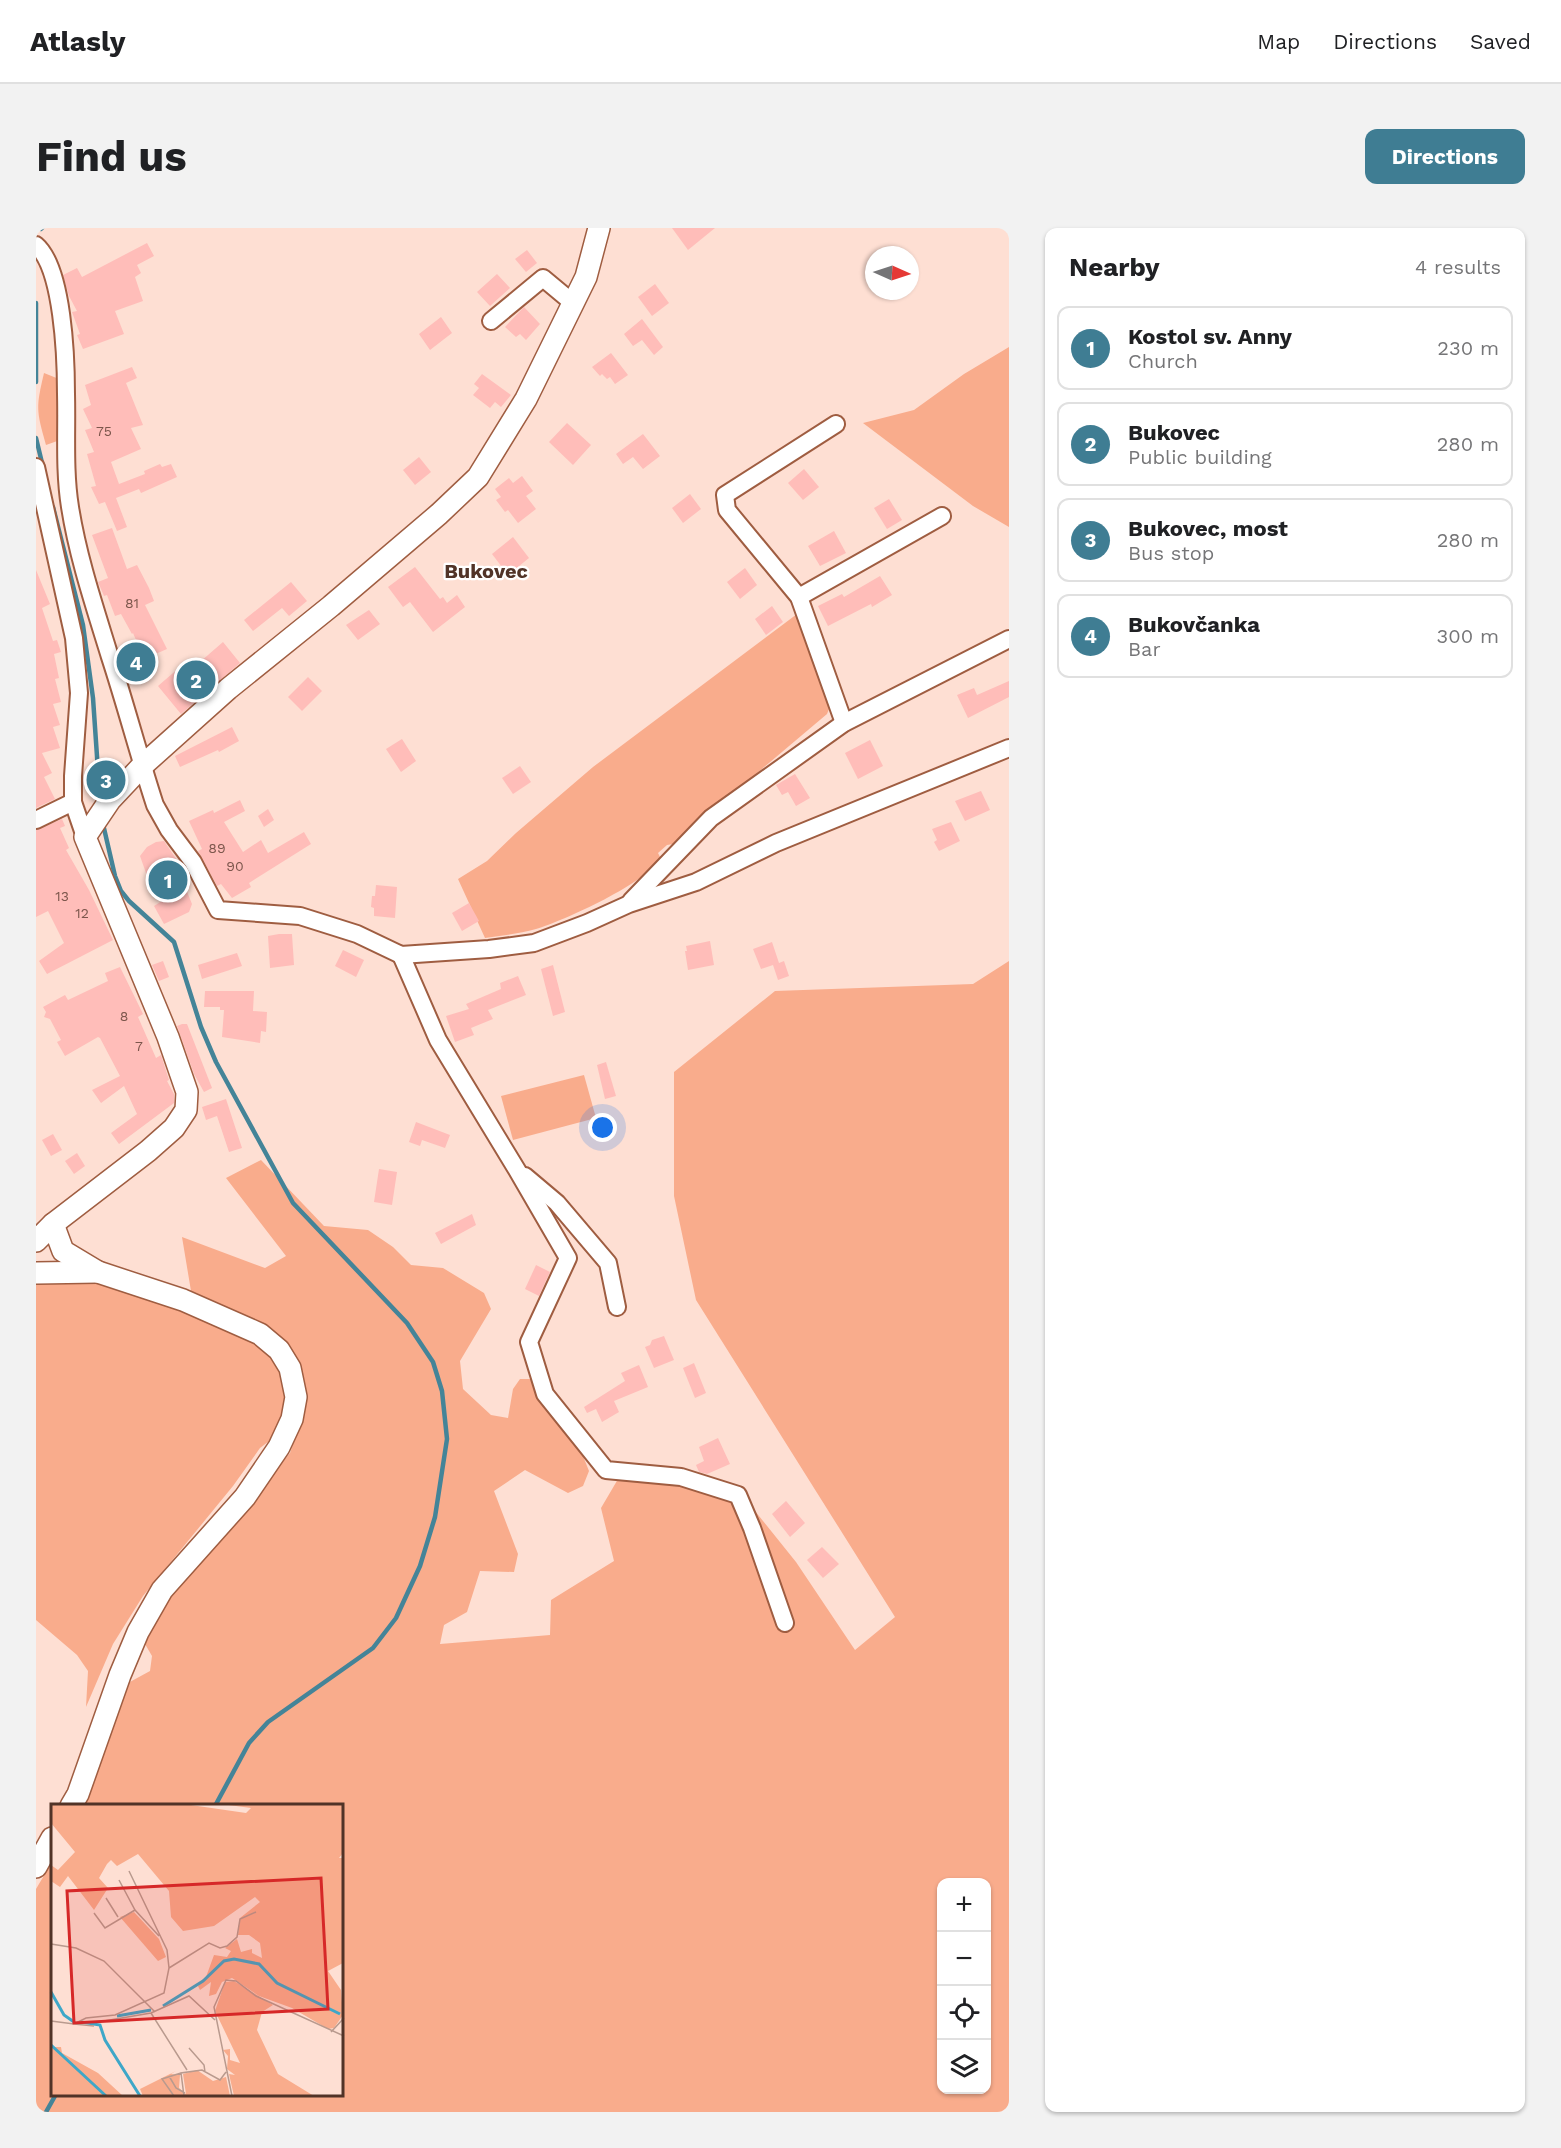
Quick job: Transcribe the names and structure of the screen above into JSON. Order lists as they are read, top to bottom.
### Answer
{
  "districts": ["Bukovec"],
  "house_numbers": [
    "75",
    "81",
    "89",
    "90",
    "13",
    "12",
    "8",
    "7"
  ],
  "north": "right",
  "page": {
    "header": "Atlasly",
    "nav": ["Map", "Directions", "Saved"],
    "buttons": "Directions",
    "title": "Find us",
    "heading": ["Nearby", "4 results"],
    "list": [
      {
        "mark": "1",
        "name": "Kostol sv. Anny",
        "note": "Church",
        "value": "230 m"
      },
      {
        "mark": "2",
        "name": "Bukovec",
        "note": "Public building",
        "value": "280 m"
      },
      {
        "mark": "3",
        "name": "Bukovec, most",
        "note": "Bus stop",
        "value": "280 m"
      },
      {
        "mark": "4",
        "name": "Bukovčanka",
        "note": "Bar",
        "value": "300 m"
      }
    ],
    "pins": [
      "4",
      "2",
      "3",
      "1"
    ],
    "map_buttons": ["+", "−"]
  }
}
